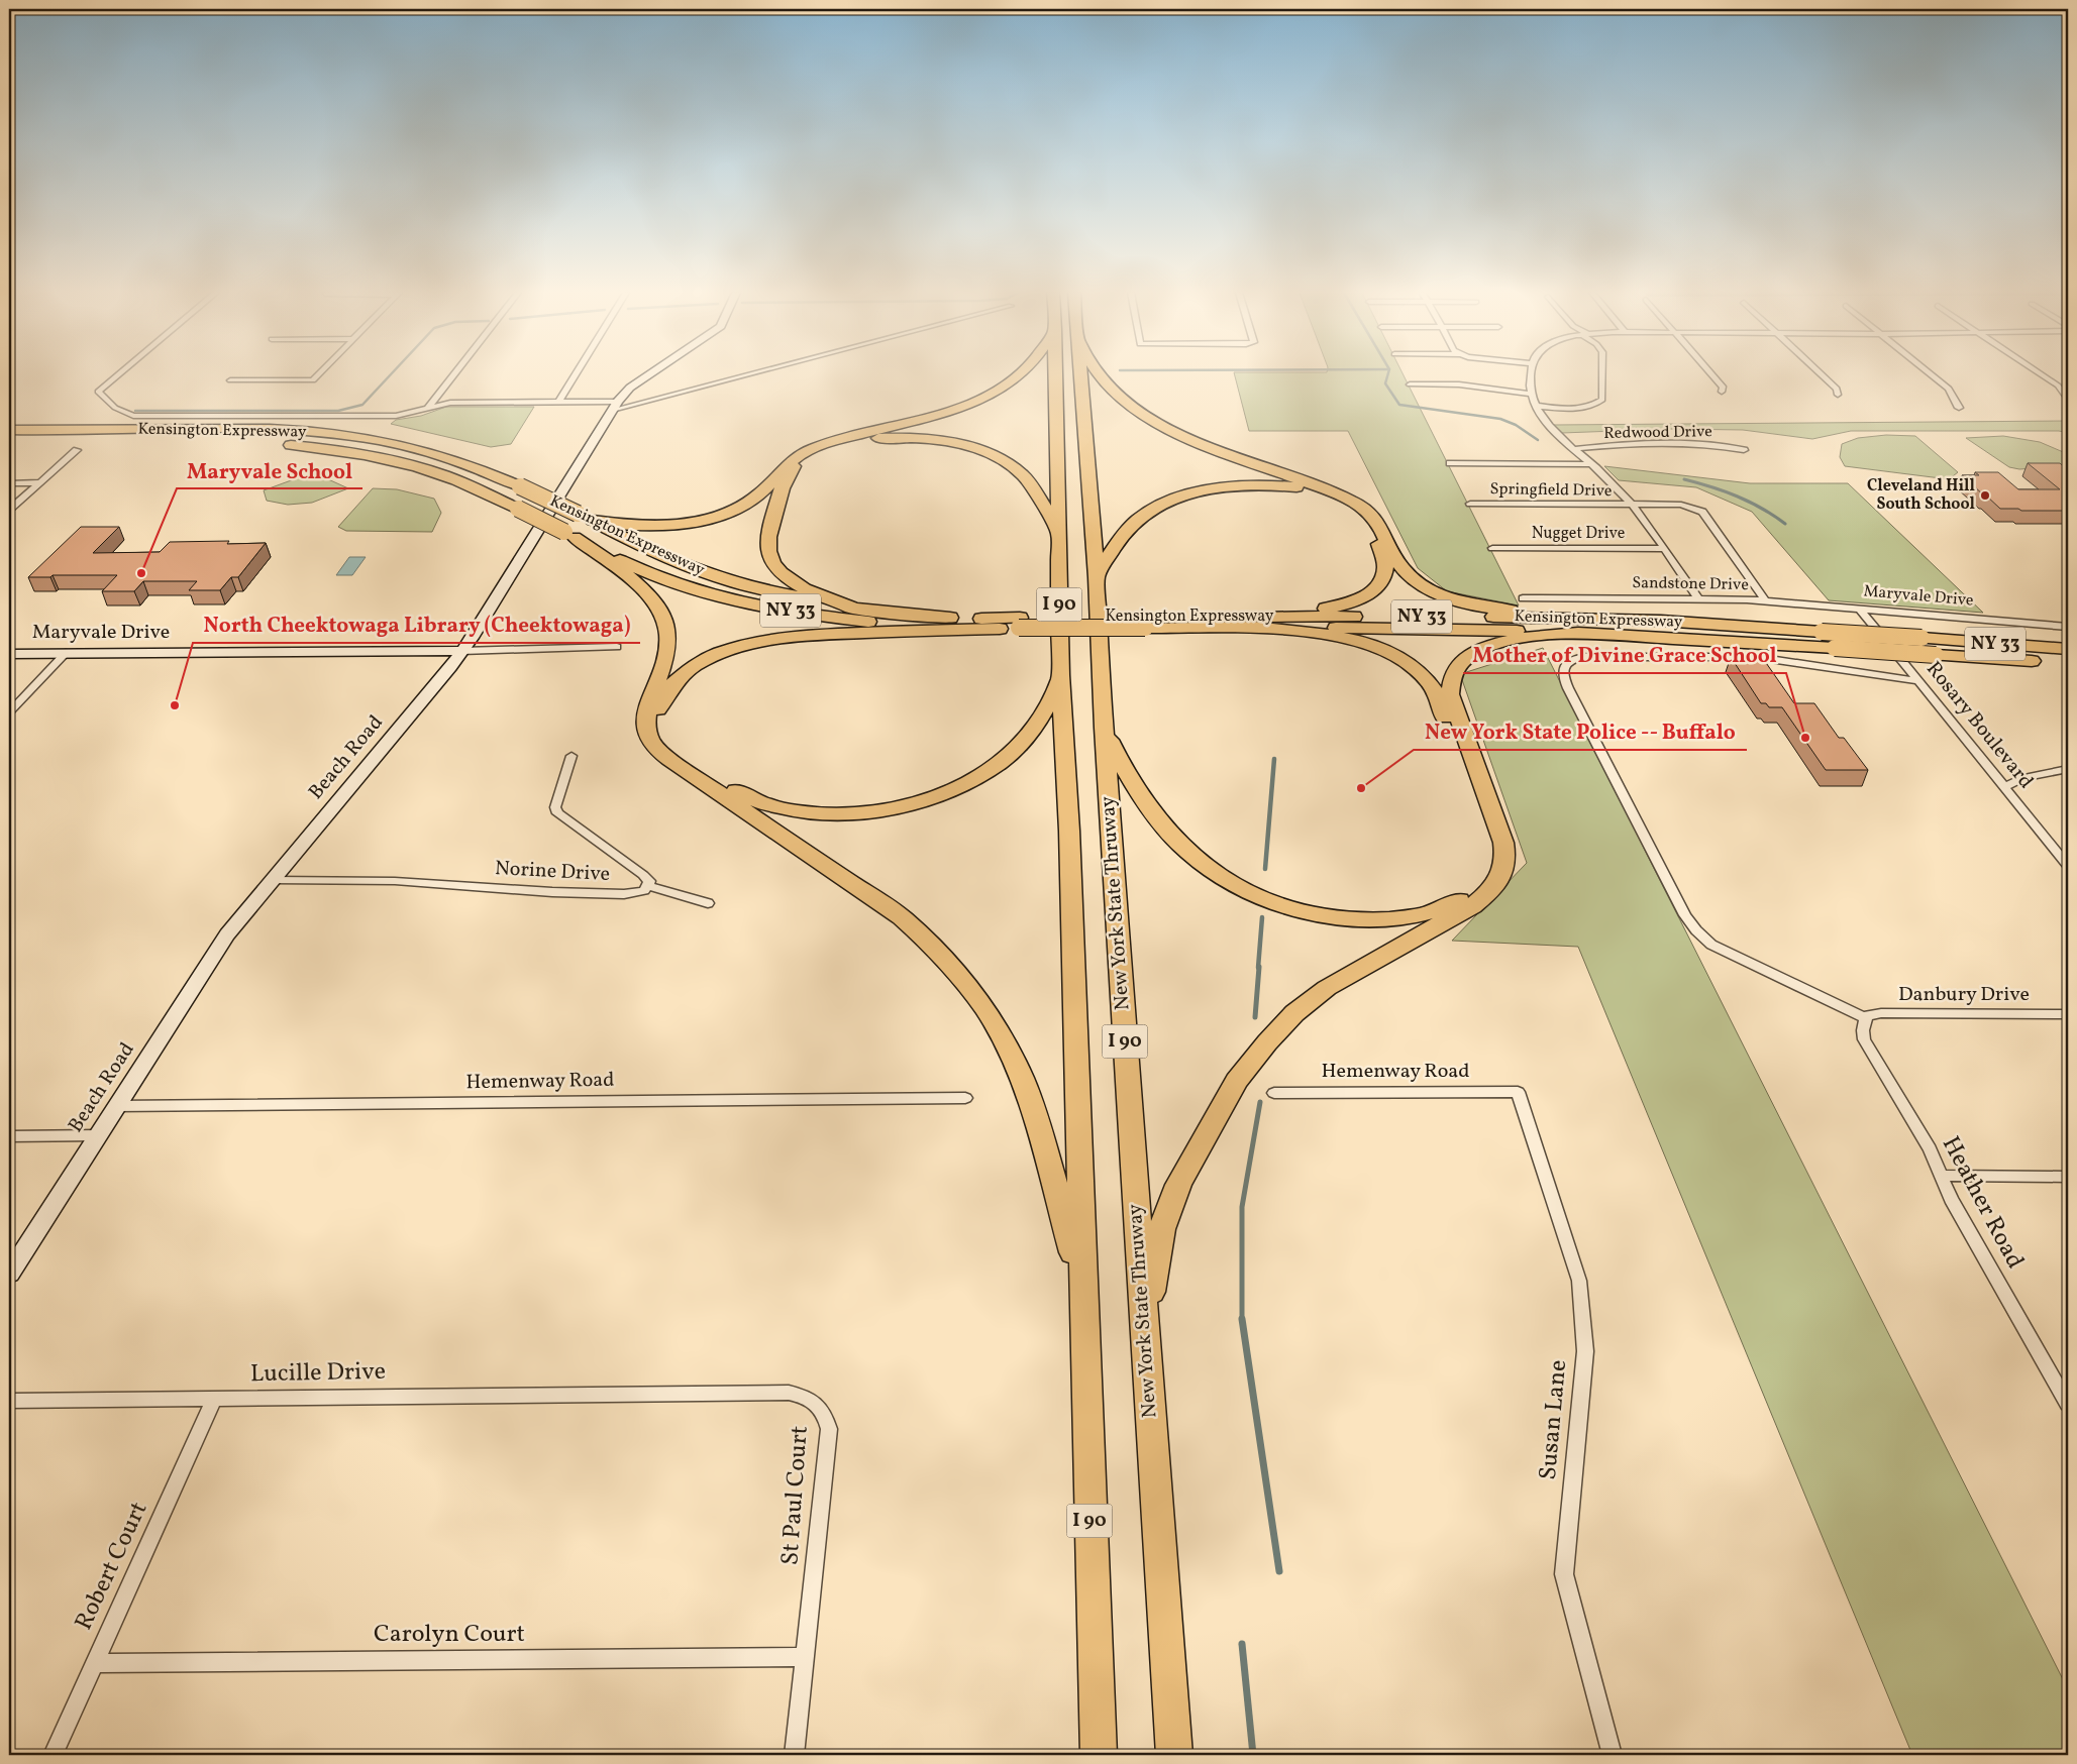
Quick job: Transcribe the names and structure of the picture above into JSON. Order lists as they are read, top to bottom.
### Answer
{
  "streets": {
    "highway": [
      "Kensington Expressway",
      "I 90",
      "NY 33",
      "New York State Thruway"
    ],
    "street": [
      "Redwood Drive",
      "Springfield Drive",
      "Nugget Drive",
      "Sandstone Drive",
      "Maryvale Drive",
      "Rosary Boulevard",
      "Beach Road",
      "Norine Drive",
      "Danbury Drive",
      "Hemenway Road",
      "Heather Road",
      "Lucille Drive",
      "Susan Lane",
      "St Paul Court",
      "Robert Court",
      "Carolyn Court"
    ]
  },
  "crossings": [
    ["Springfield Drive", "Sandstone Drive"],
    ["Sandstone Drive", "Maryvale Drive"],
    ["Maryvale Drive", "Rosary Boulevard"],
    ["Maryvale Drive", "Beach Road"],
    ["Beach Road", "Norine Drive"],
    ["Beach Road", "Hemenway Road"],
    ["Danbury Drive", "Heather Road"],
    ["Hemenway Road", "Susan Lane"],
    ["Lucille Drive", "St Paul Court"],
    ["Lucille Drive", "Robert Court"],
    ["St Paul Court", "Carolyn Court"],
    ["Robert Court", "Carolyn Court"]
  ],
  "places": [
    "Cleveland Hill South School",
    "Maryvale School",
    "North Cheektowaga Library (Cheektowaga)",
    "Mother of Divine Grace School",
    "New York State Police -- Buffalo"
  ]
}
